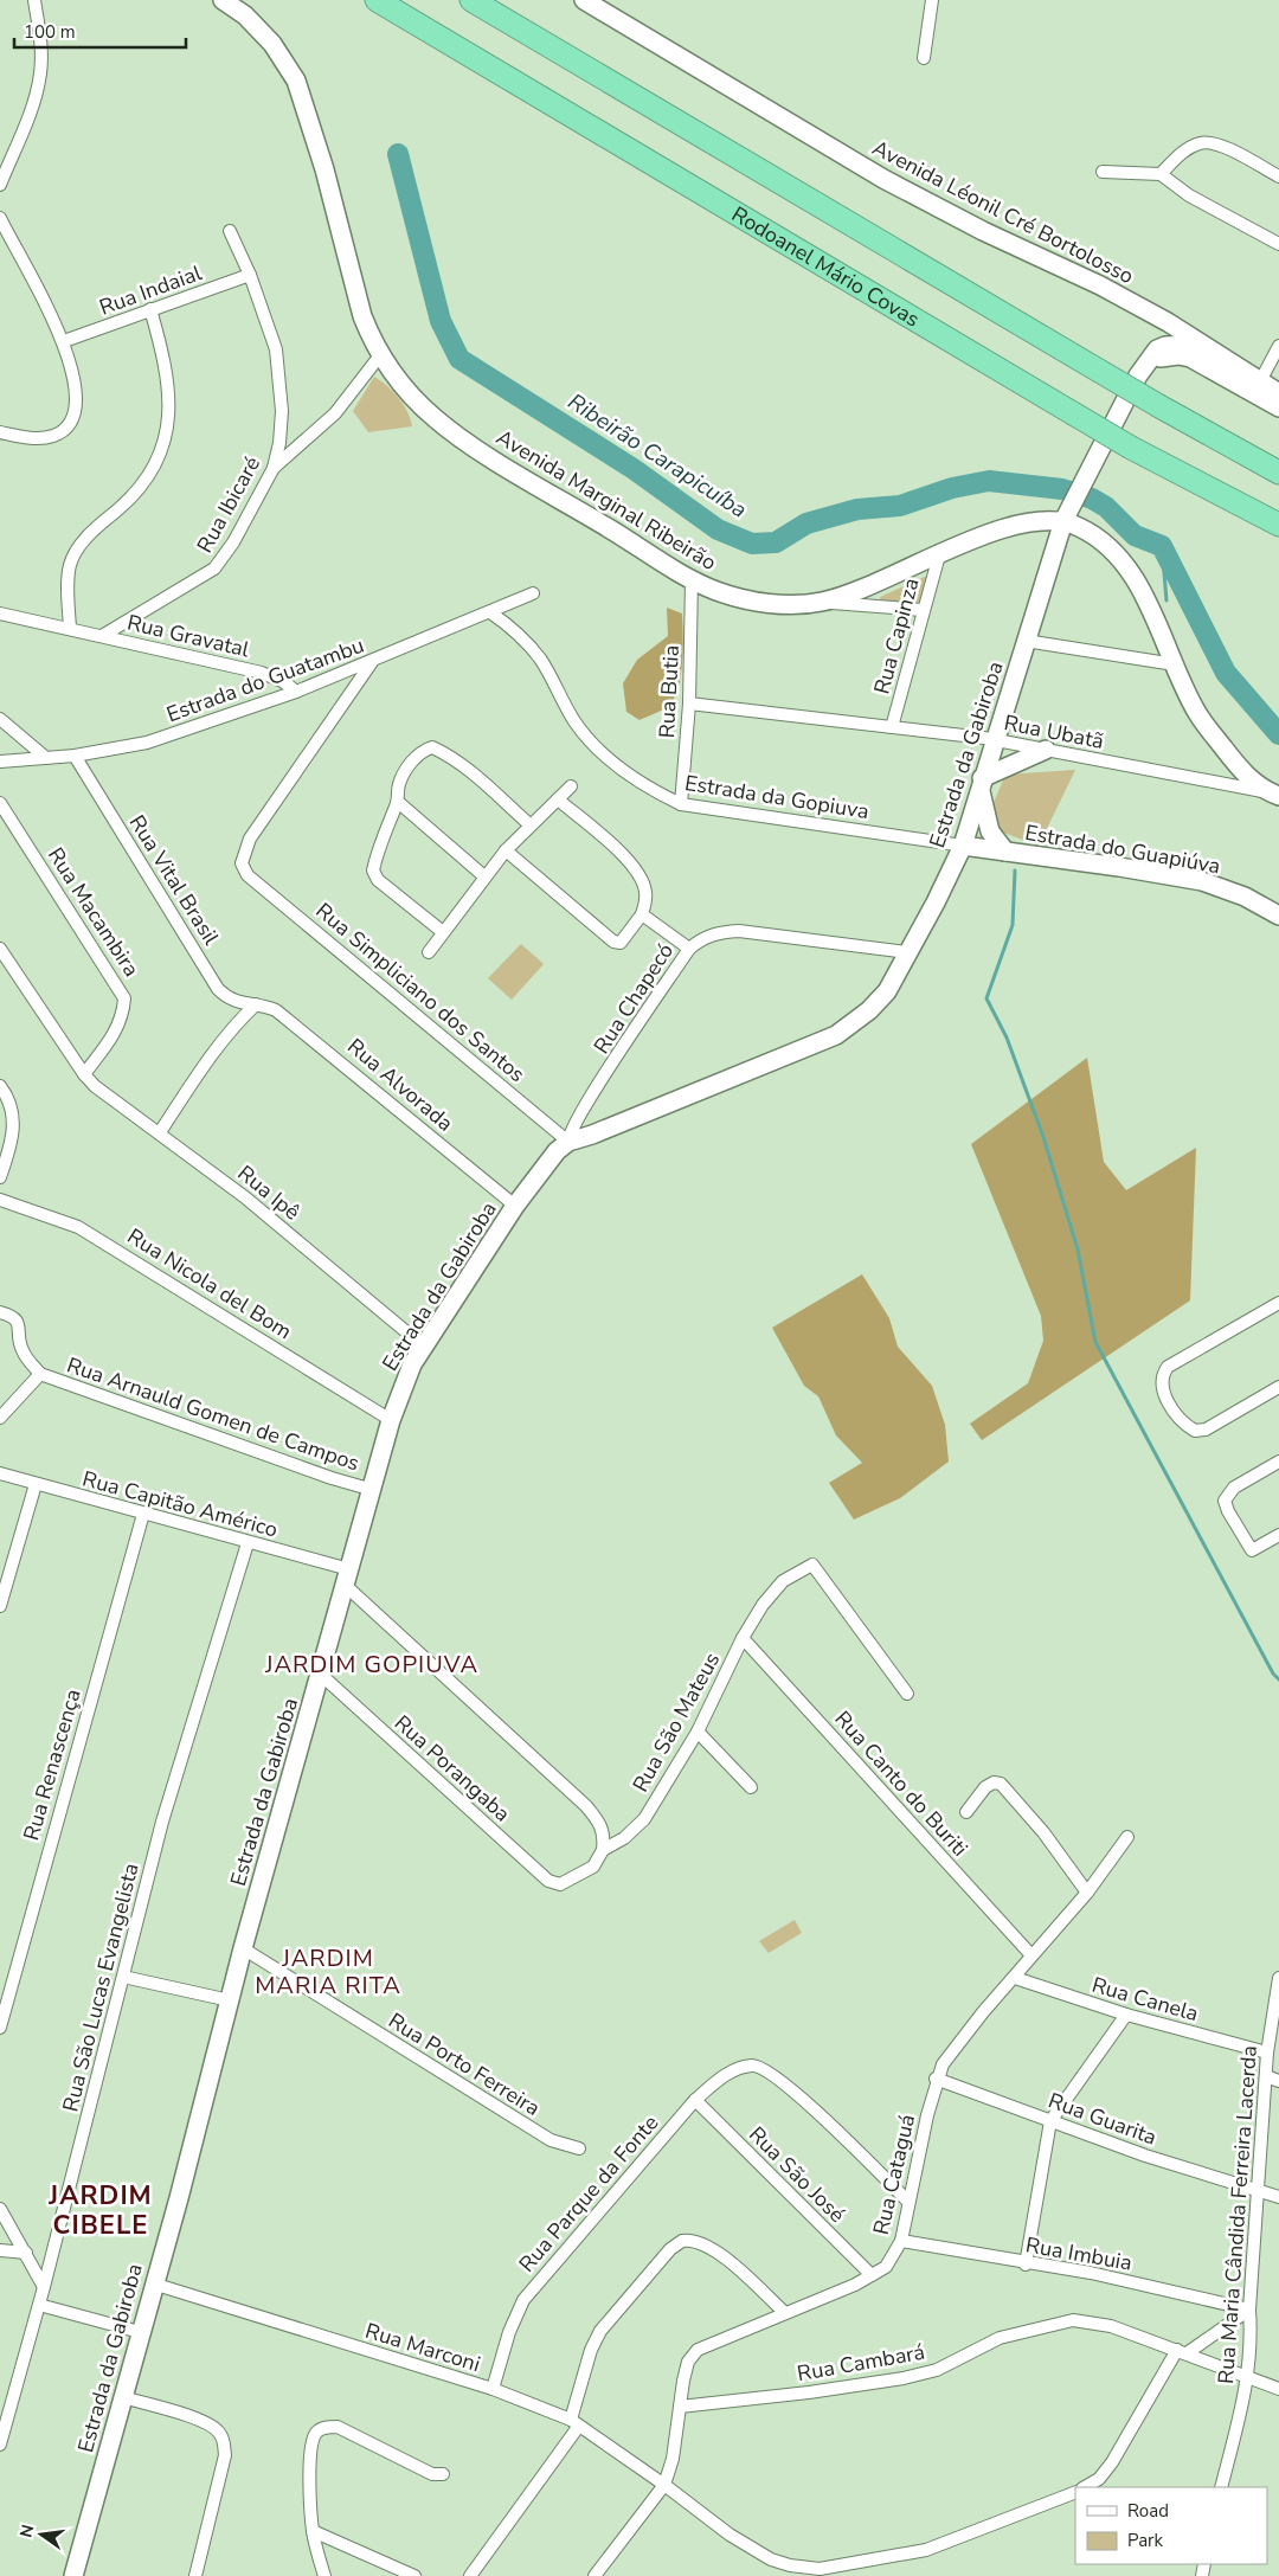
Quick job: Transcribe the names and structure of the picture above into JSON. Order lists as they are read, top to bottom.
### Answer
{
  "streets": {
    "highway": ["Rodoanel Mário Covas"],
    "main road": [
      "Avenida Léonil Cré Bortolosso",
      "Avenida Marginal Ribeirão",
      "Estrada da Gabiroba",
      "Estrada do Guapiúva"
    ],
    "street": [
      "Rua Indaial",
      "Rua Ibicaré",
      "Rua Gravatal",
      "Rua Capinza",
      "Estrada do Guatambu",
      "Rua Butia",
      "Rua Ubatã",
      "Estrada da Gopiuva",
      "Rua Vital Brasil",
      "Rua Macambira",
      "Rua Simpliciano dos Santos",
      "Rua Chapecó",
      "Rua Alvorada",
      "Rua Ipê",
      "Rua Nicola del Bom",
      "Rua Arnauld Gomen de Campos",
      "Rua Capitão Américo",
      "Rua São Mateus",
      "Rua Renascença",
      "Rua Porangaba",
      "Rua Canto do Buriti",
      "Rua São Lucas Evangelista",
      "Rua Canela",
      "Rua Porto Ferreira",
      "Rua Guarita",
      "Rua São José",
      "Rua Cataguá",
      "Rua Parque da Fonte",
      "Rua Maria Cândida Ferreira Lacerda",
      "Rua Imbuia",
      "Rua Marconi",
      "Rua Cambará"
    ]
  },
  "crossings": [
    ["Avenida Léonil Cré Bortolosso", "Estrada da Gabiroba"],
    ["Rua Indaial", "Rua Ibicaré"],
    ["Avenida Marginal Ribeirão", "Rua Capinza"],
    ["Avenida Marginal Ribeirão", "Rua Butia"],
    ["Avenida Marginal Ribeirão", "Rua Ubatã"],
    ["Avenida Marginal Ribeirão", "Estrada da Gabiroba"],
    ["Rua Ibicaré", "Rua Gravatal"],
    ["Rua Gravatal", "Estrada do Guatambu"],
    ["Rua Capinza", "Rua Ubatã"],
    ["Estrada do Guatambu", "Estrada da Gopiuva"],
    ["Estrada do Guatambu", "Rua Vital Brasil"],
    ["Estrada do Guatambu", "Rua Simpliciano dos Santos"],
    ["Rua Butia", "Rua Ubatã"],
    ["Rua Butia", "Estrada da Gopiuva"],
    ["Rua Ubatã", "Estrada da Gabiroba"],
    ["Estrada da Gabiroba", "Estrada da Gopiuva"],
    ["Estrada da Gabiroba", "Estrada do Guapiúva"],
    ["Estrada da Gabiroba", "Rua Simpliciano dos Santos"],
    ["Estrada da Gabiroba", "Rua Chapecó"],
    ["Estrada da Gabiroba", "Rua Alvorada"],
    ["Estrada da Gabiroba", "Rua Ipê"],
    ["Estrada da Gabiroba", "Rua Nicola del Bom"],
    ["Estrada da Gabiroba", "Rua Arnauld Gomen de Campos"],
    ["Estrada da Gabiroba", "Rua Capitão Américo"],
    ["Estrada da Gabiroba", "Rua Porangaba"],
    ["Estrada da Gabiroba", "Rua Porto Ferreira"],
    ["Estrada da Gabiroba", "Rua Marconi"],
    ["Estrada da Gopiuva", "Estrada do Guapiúva"],
    ["Rua Vital Brasil", "Rua Alvorada"],
    ["Rua Macambira", "Rua Ipê"],
    ["Rua Simpliciano dos Santos", "Rua Chapecó"],
    ["Rua Capitão Américo", "Rua Renascença"],
    ["Rua Capitão Américo", "Rua São Lucas Evangelista"],
    ["Rua São Mateus", "Rua Porangaba"],
    ["Rua São Mateus", "Rua Canto do Buriti"],
    ["Rua Canto do Buriti", "Rua Cataguá"],
    ["Rua Canela", "Rua Cataguá"],
    ["Rua Canela", "Rua Maria Cândida Ferreira Lacerda"],
    ["Rua Guarita", "Rua Cataguá"],
    ["Rua Guarita", "Rua Maria Cândida Ferreira Lacerda"],
    ["Rua São José", "Rua Cataguá"],
    ["Rua São José", "Rua Parque da Fonte"],
    ["Rua Cataguá", "Rua Parque da Fonte"],
    ["Rua Cataguá", "Rua Imbuia"],
    ["Rua Cataguá", "Rua Marconi"],
    ["Rua Cataguá", "Rua Cambará"],
    ["Rua Parque da Fonte", "Rua Marconi"],
    ["Rua Maria Cândida Ferreira Lacerda", "Rua Imbuia"],
    ["Rua Maria Cândida Ferreira Lacerda", "Rua Cambará"]
  ],
  "districts": ["JARDIM GOPIUVA", "JARDIM MARIA RITA", "JARDIM CIBELE"],
  "water": ["Ribeirão Carapicuíba"],
  "legend": ["Road", "Park"],
  "scale_bar": "100 m",
  "north": "left"
}
